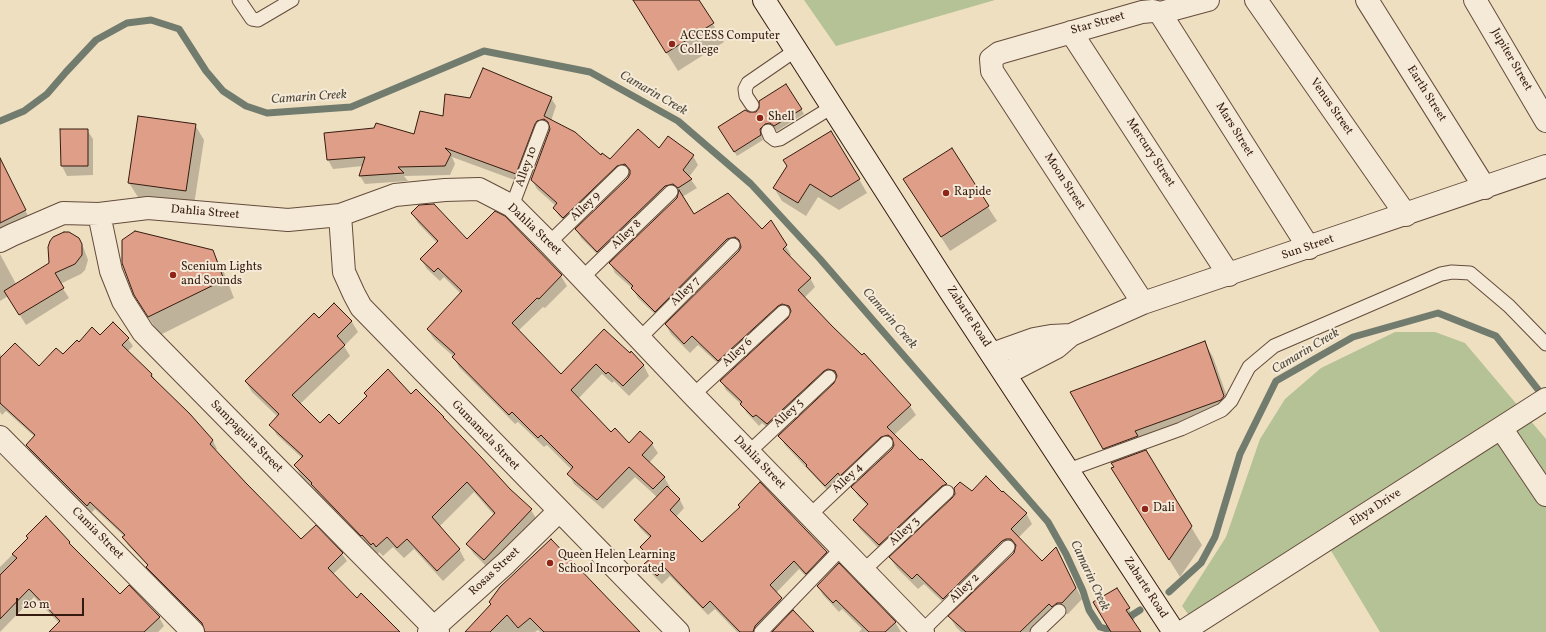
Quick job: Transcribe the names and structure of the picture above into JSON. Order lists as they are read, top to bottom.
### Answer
{
  "streets": {
    "street": [
      "Star Street",
      "Jupiter Street",
      "Earth Street",
      "Venus Street",
      "Mars Street",
      "Mercury Street",
      "Moon Street",
      "Dahlia Street",
      "Sun Street",
      "Zabarte Road",
      "Gumamela Street",
      "Sampaguita Street",
      "Ehya Drive",
      "Camia Street",
      "Rosas Street"
    ],
    "lane": [
      "Alley 10",
      "Alley 9",
      "Alley 8",
      "Alley 7",
      "Alley 6",
      "Alley 5",
      "Alley 4",
      "Alley 3",
      "Alley 2"
    ]
  },
  "crossings": [
    ["Star Street", "Mars Street"],
    ["Star Street", "Mercury Street"],
    ["Star Street", "Moon Street"],
    ["Earth Street", "Sun Street"],
    ["Venus Street", "Sun Street"],
    ["Mars Street", "Sun Street"],
    ["Mercury Street", "Sun Street"],
    ["Alley 10", "Dahlia Street"],
    ["Moon Street", "Sun Street"],
    ["Alley 9", "Dahlia Street"],
    ["Dahlia Street", "Alley 8"],
    ["Dahlia Street", "Alley 7"],
    ["Dahlia Street", "Alley 6"],
    ["Dahlia Street", "Alley 5"],
    ["Dahlia Street", "Gumamela Street"],
    ["Dahlia Street", "Sampaguita Street"],
    ["Dahlia Street", "Alley 4"],
    ["Dahlia Street", "Alley 3"],
    ["Dahlia Street", "Alley 2"],
    ["Sun Street", "Zabarte Road"],
    ["Gumamela Street", "Rosas Street"],
    ["Sampaguita Street", "Rosas Street"]
  ],
  "water": ["Camarin Creek"],
  "places": [
    "ACCESS Computer College",
    "Shell",
    "Rapide",
    "Scenium Lights and Sounds",
    "Dali",
    "Queen Helen Learning School Incorporated"
  ],
  "scale_bar": "20 m"
}
